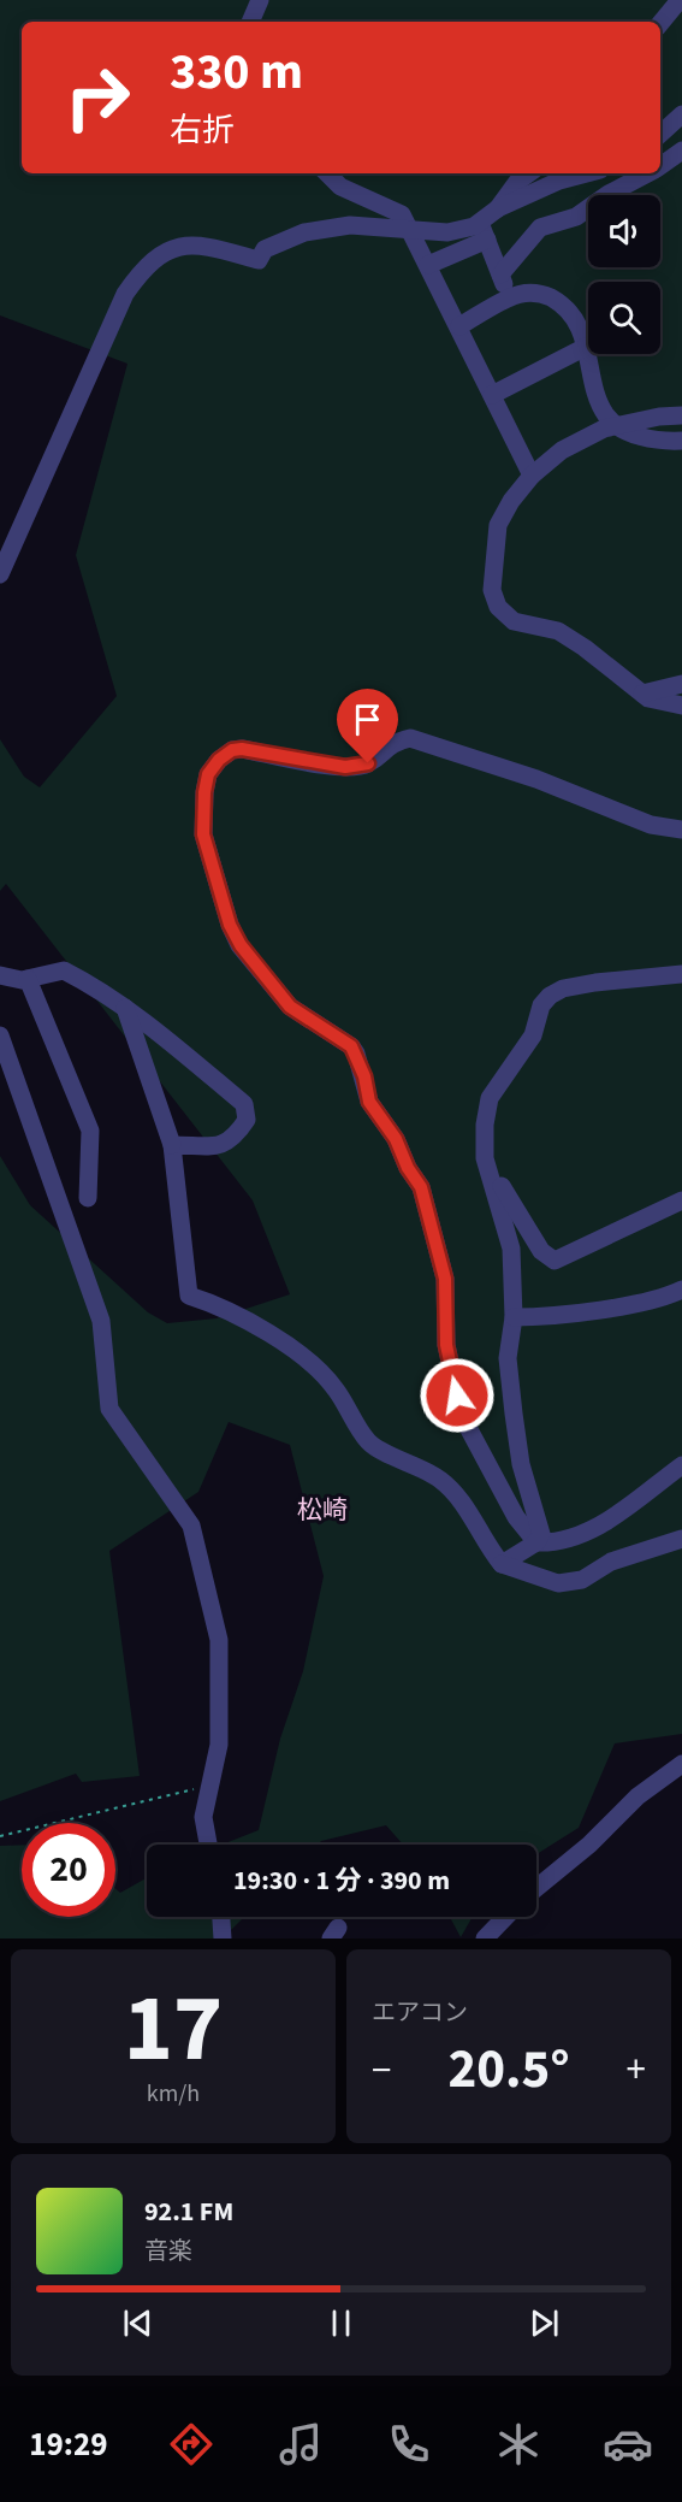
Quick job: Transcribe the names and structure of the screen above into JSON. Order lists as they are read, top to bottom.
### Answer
{
  "districts": ["松崎"],
  "page": {
    "turn": ["330 m", "右折"],
    "limit": "20",
    "trip": "19:30 · 1 分 · 390 m",
    "tile": [
      ["17", "km/h"],
      "エアコン"
    ],
    "heat": ["−", "20.5°", "+"],
    "song": ["92.1 FM", "音楽"],
    "tabs": "19:29"
  }
}
